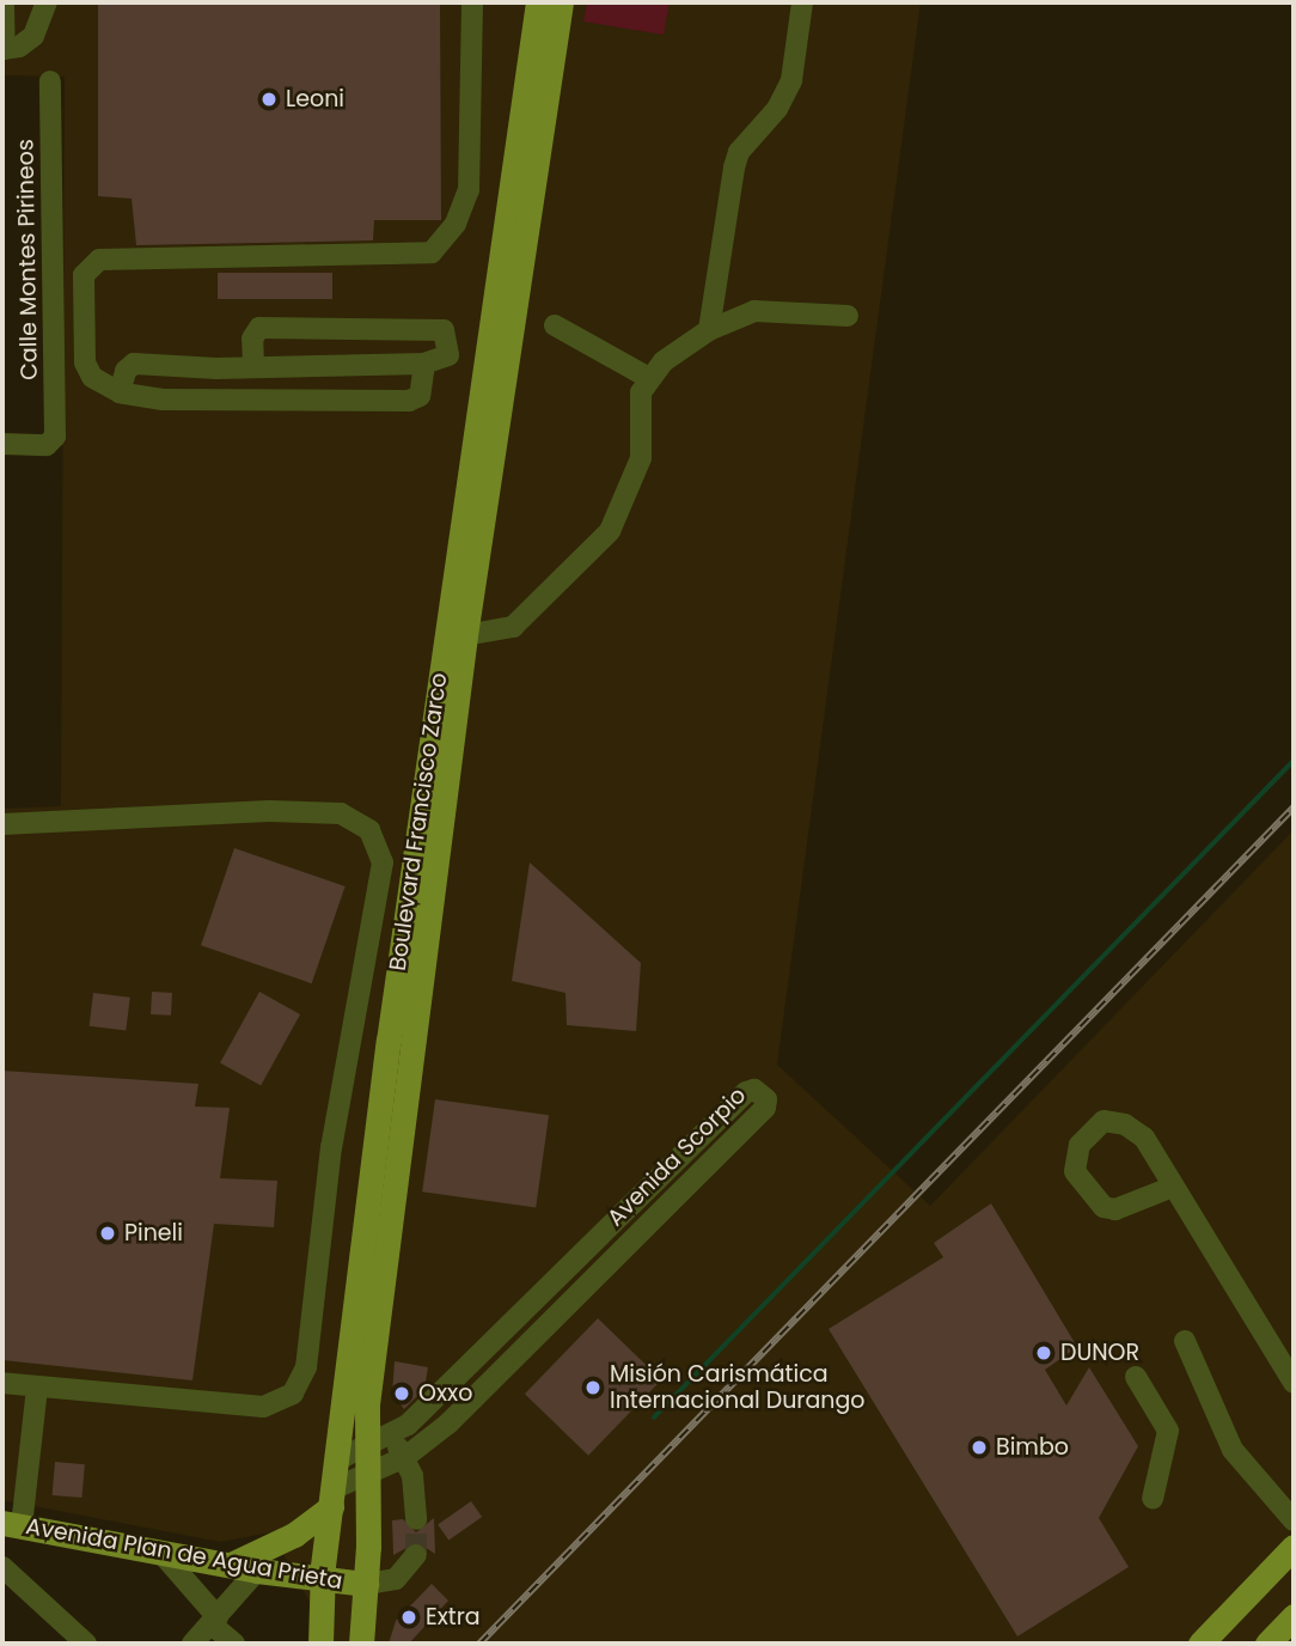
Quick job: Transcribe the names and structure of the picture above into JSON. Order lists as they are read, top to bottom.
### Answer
{
  "streets": {
    "main road": ["Boulevard Francisco Zarco", "Avenida Plan de Agua Prieta"],
    "street": ["Calle Montes Pirineos", "Avenida Scorpio"]
  },
  "crossings": [
    ["Boulevard Francisco Zarco", "Avenida Scorpio"],
    ["Boulevard Francisco Zarco", "Avenida Plan de Agua Prieta"]
  ],
  "places": [
    "Leoni",
    "Pineli",
    "DUNOR",
    "Misión Carismática Internacional Durango",
    "Oxxo",
    "Bimbo",
    "Extra"
  ]
}
